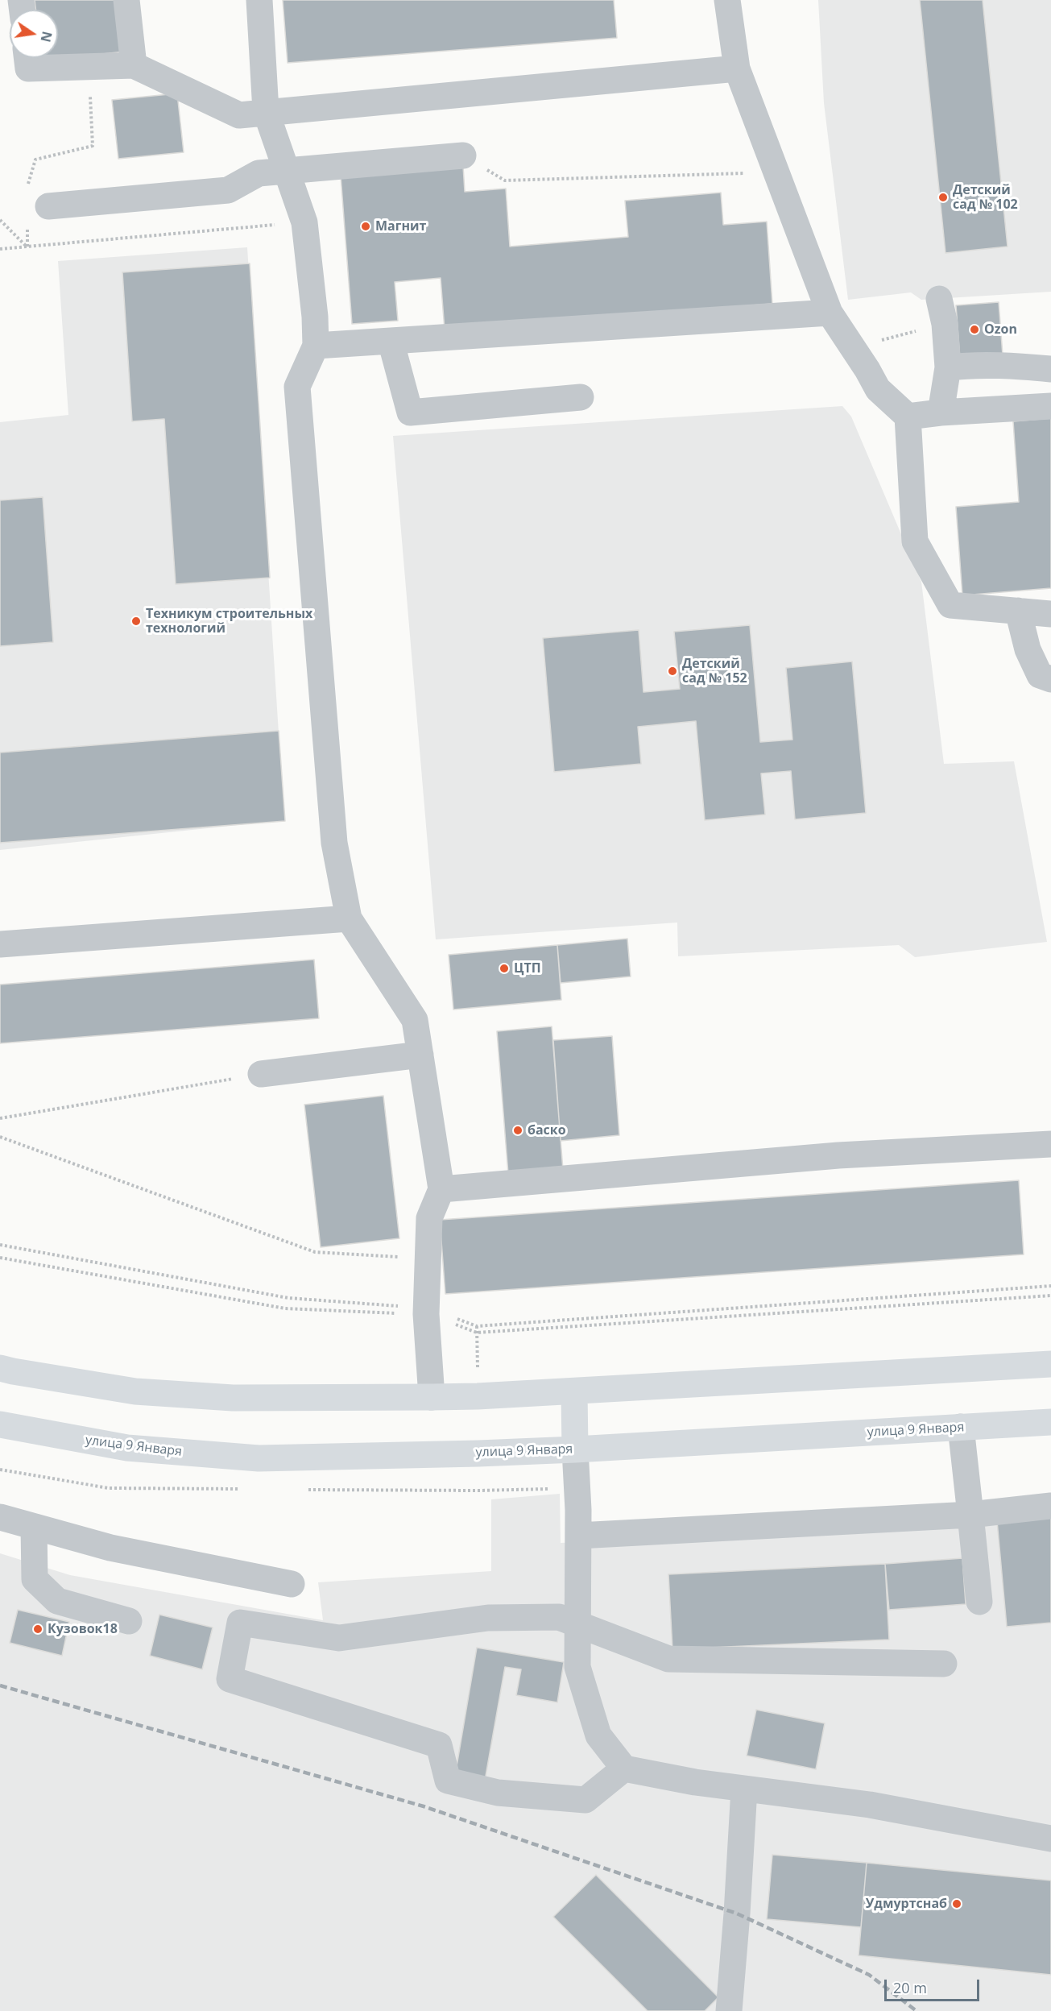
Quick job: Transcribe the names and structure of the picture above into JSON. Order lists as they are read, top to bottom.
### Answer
{
  "streets": {
    "main road": ["улица 9 Января"]
  },
  "places": [
    "Детский сад № 102",
    "Магнит",
    "Ozon",
    "Техникум строительных технологий",
    "Детский сад № 152",
    "ЦТП",
    "баско",
    "Кузовок18",
    "Удмуртснаб"
  ],
  "scale_bar": "20 m",
  "north": "right"
}
